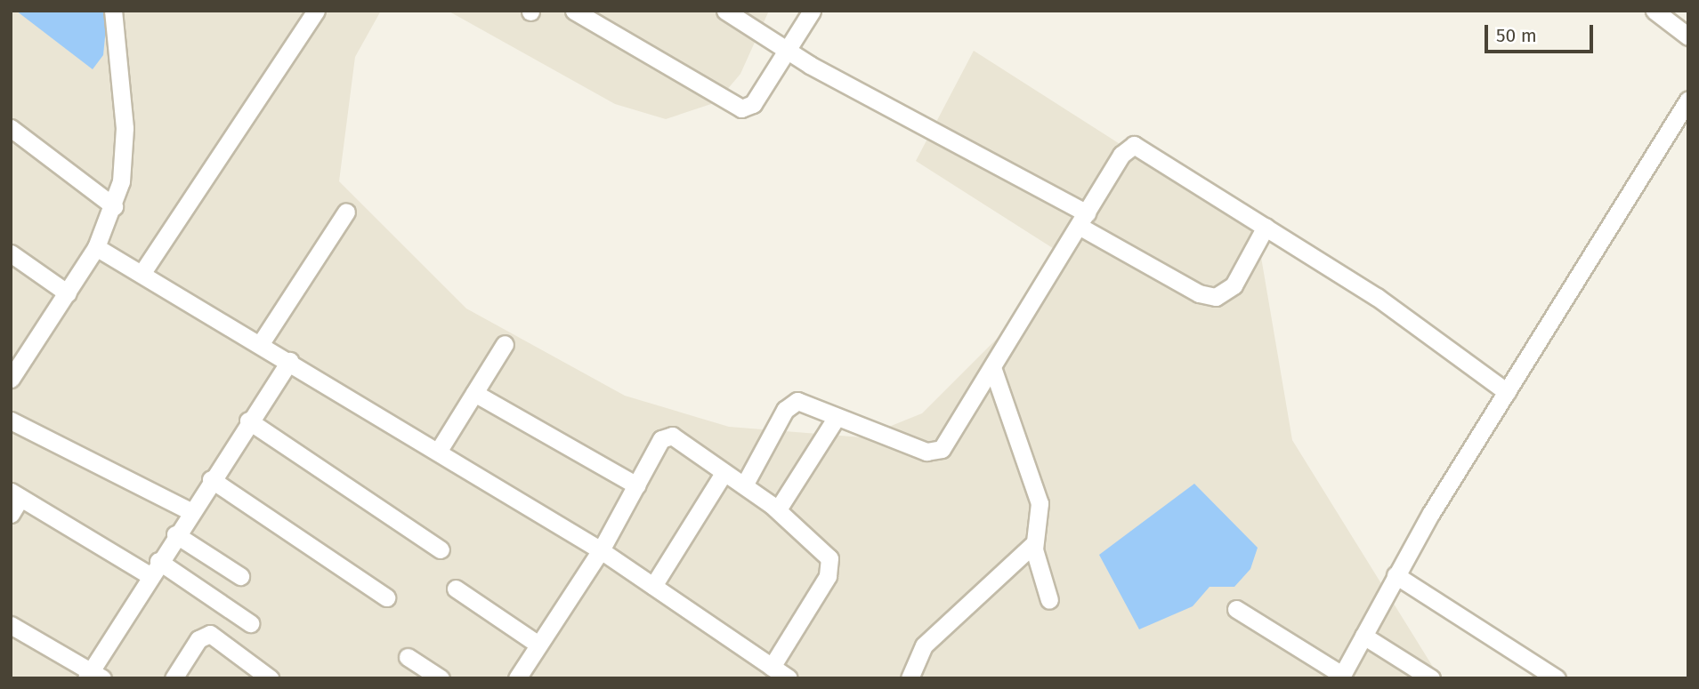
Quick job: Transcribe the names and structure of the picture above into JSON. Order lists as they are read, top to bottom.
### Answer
{
  "scale_bar": "50 m"
}
